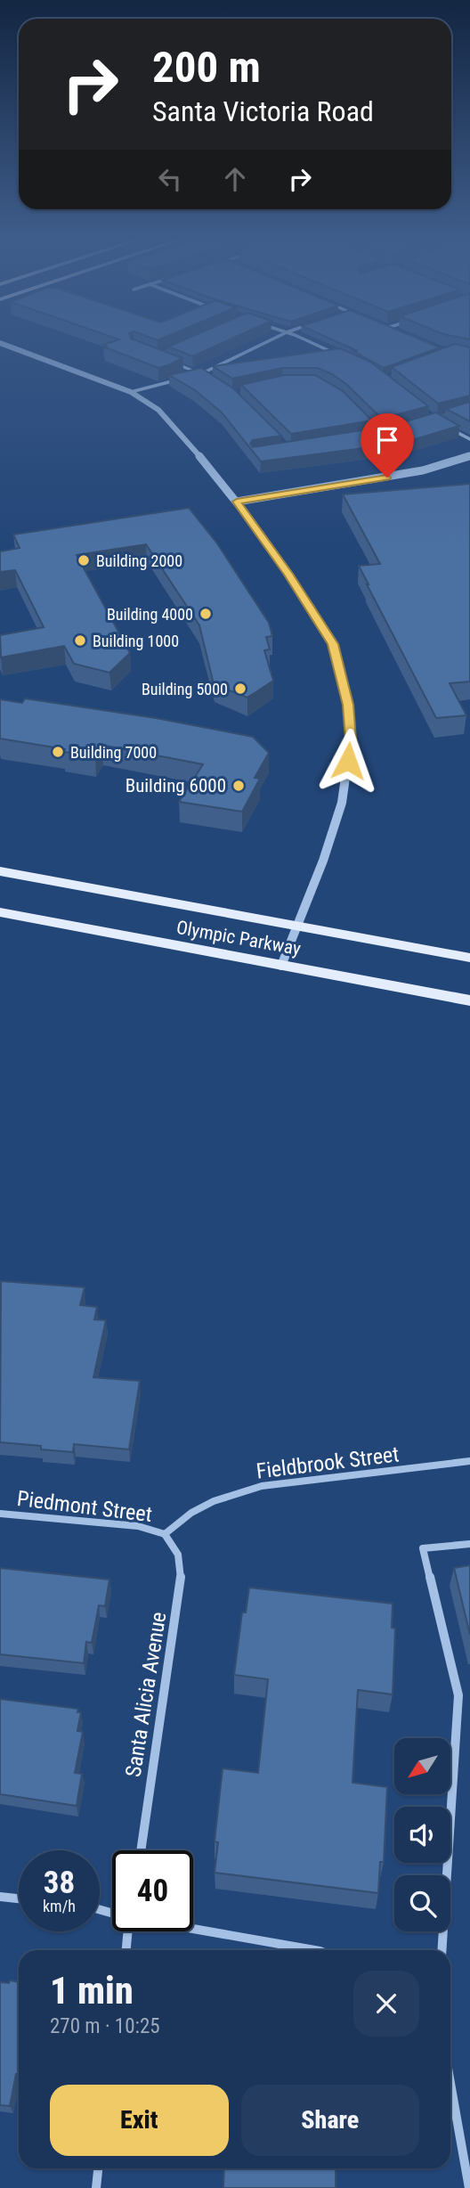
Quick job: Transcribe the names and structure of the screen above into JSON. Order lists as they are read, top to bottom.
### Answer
{
  "streets": {
    "main road": ["Olympic Parkway"],
    "street": ["Fieldbrook Street", "Piedmont Street", "Santa Alicia Avenue"]
  },
  "crossings": [
    ["Fieldbrook Street", "Piedmont Street"],
    ["Fieldbrook Street", "Santa Alicia Avenue"],
    ["Piedmont Street", "Santa Alicia Avenue"]
  ],
  "places": [
    "Building 2000",
    "Building 4000",
    "Building 1000",
    "Building 5000",
    "Building 7000",
    "Building 6000"
  ],
  "north": "bottom left",
  "page": {
    "turn": ["200 m", "Santa Victoria Road"],
    "speed": "38 km/h",
    "limit": "40",
    "heading": ["1 min", "270 m · 10:25"],
    "buttons": ["Exit", "Share"]
  }
}
